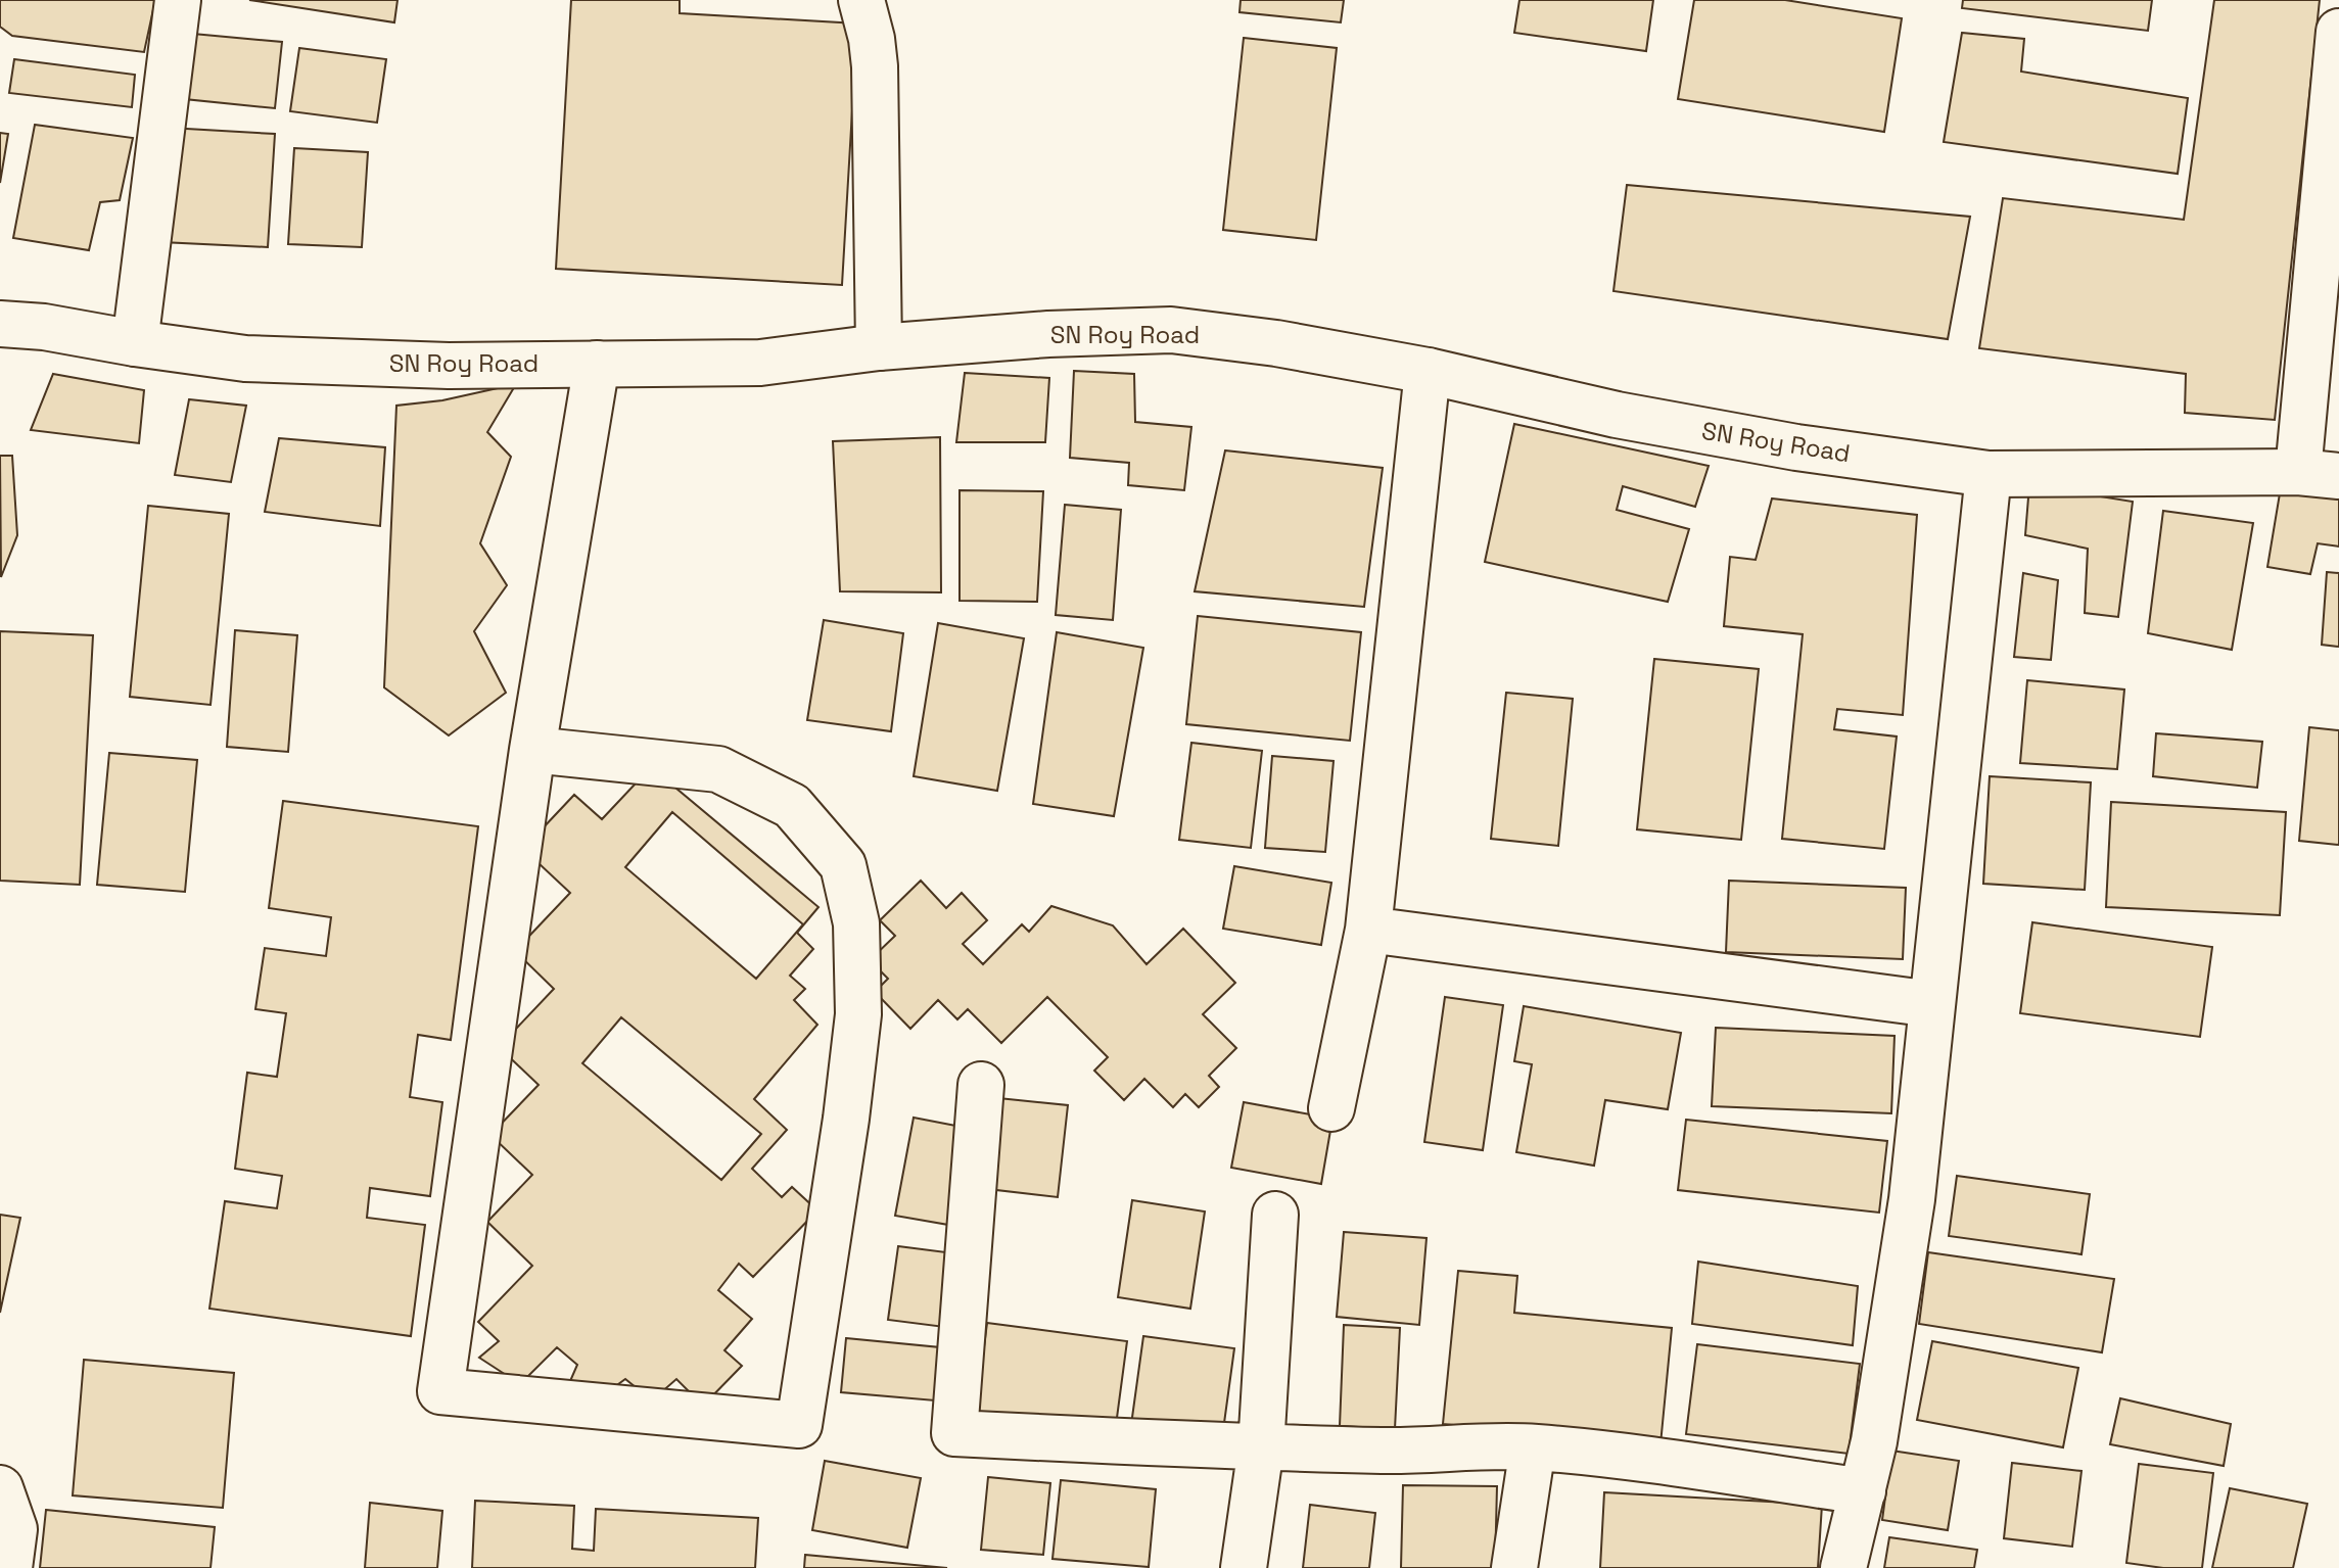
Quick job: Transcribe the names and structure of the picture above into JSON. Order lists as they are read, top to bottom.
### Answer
{
  "streets": {
    "street": ["SN Roy Road"]
  }
}
